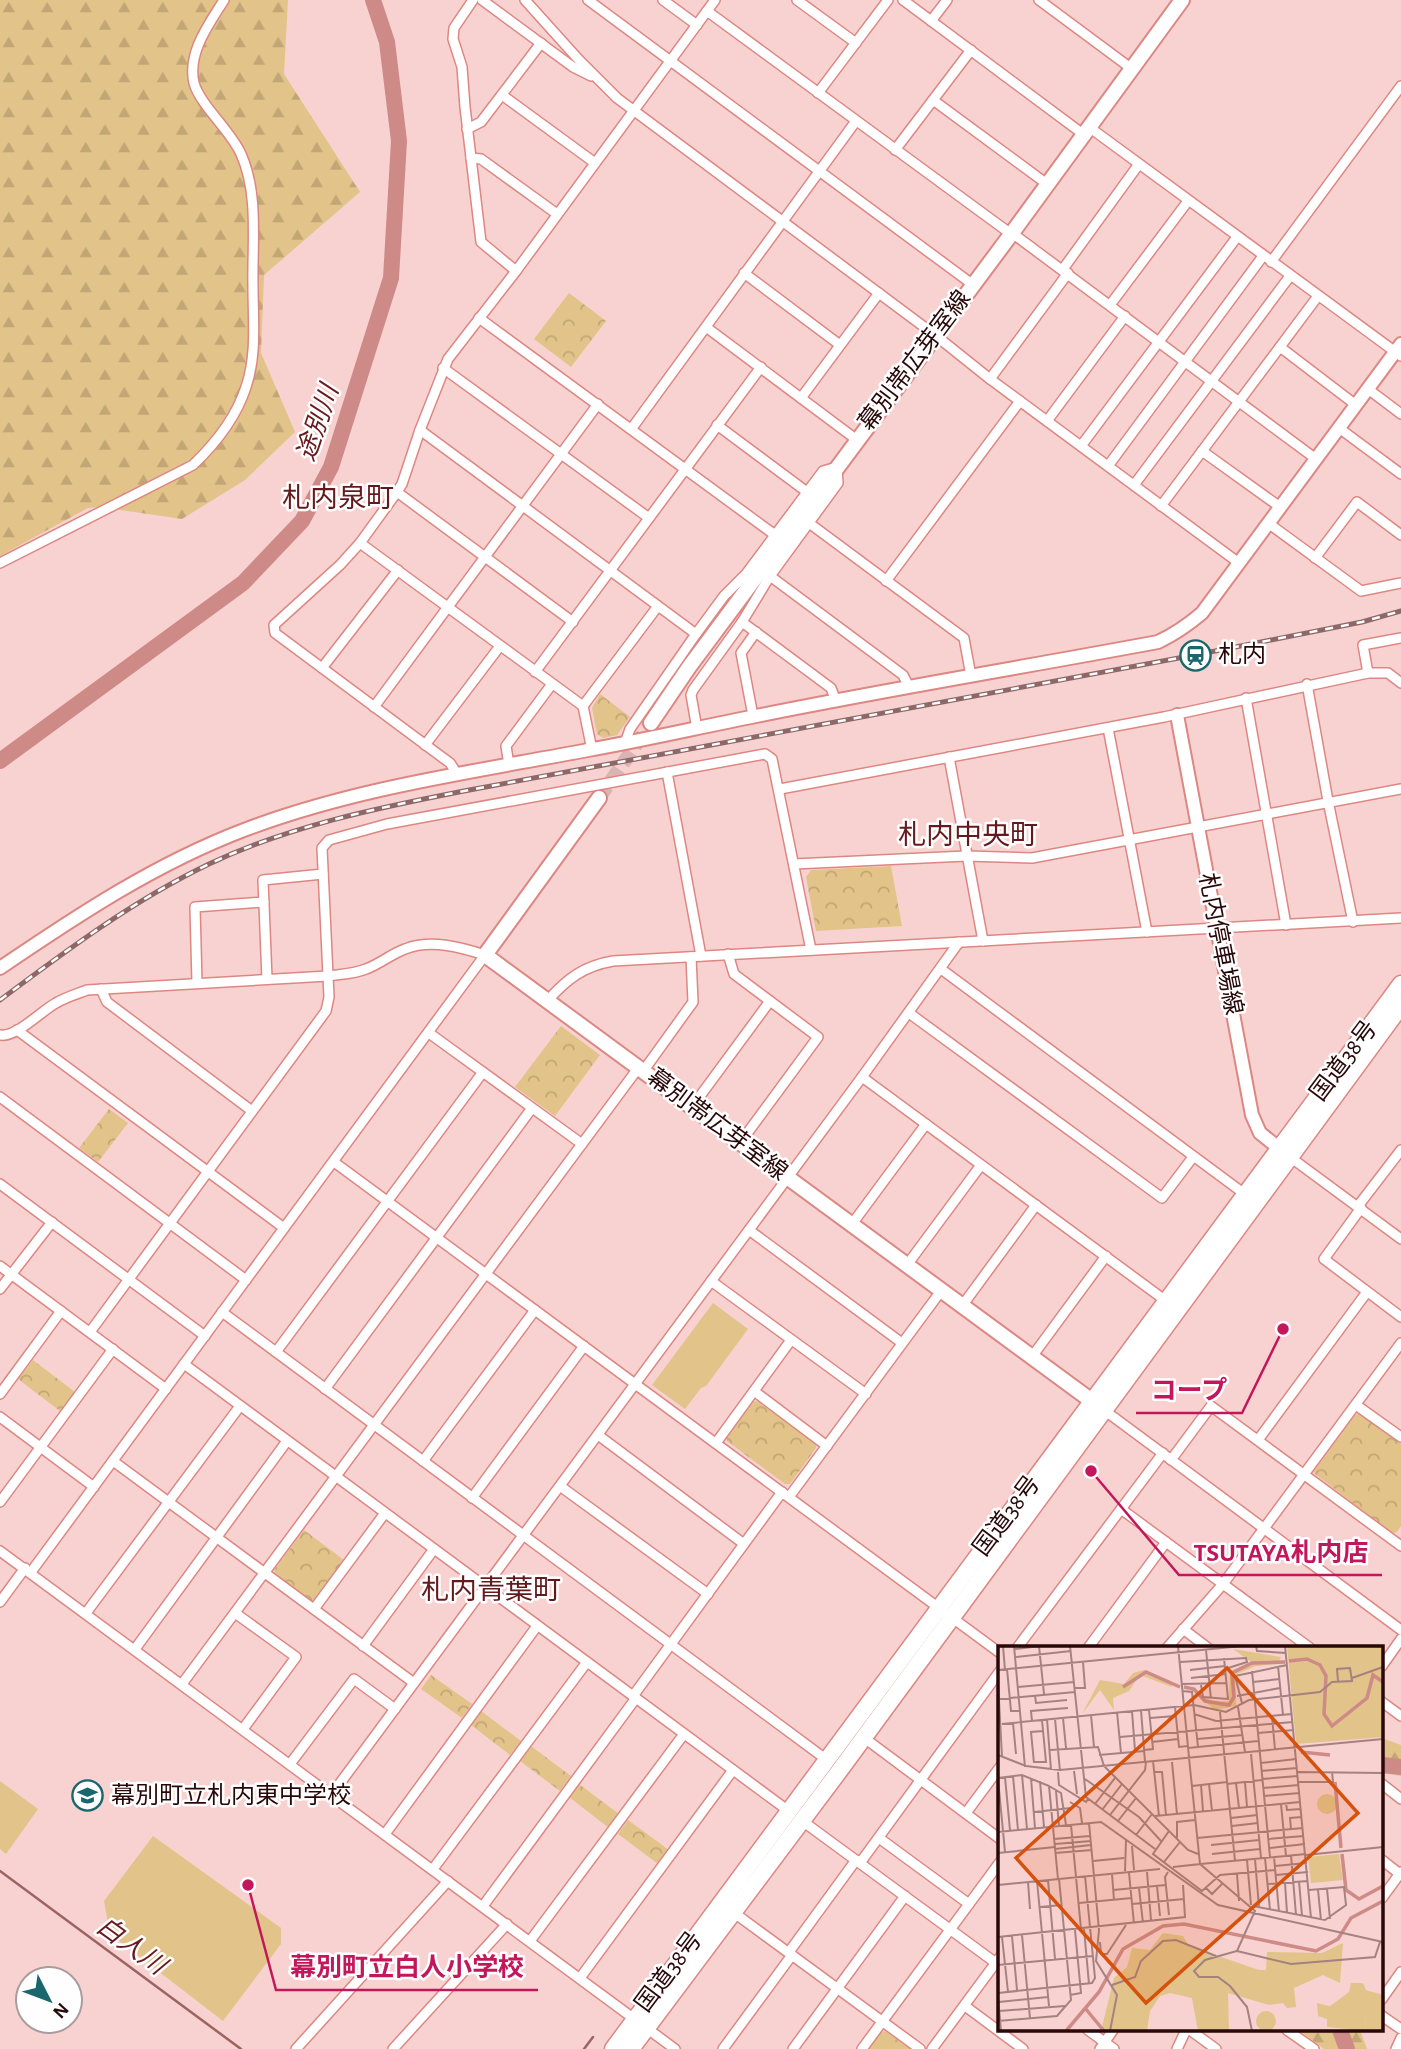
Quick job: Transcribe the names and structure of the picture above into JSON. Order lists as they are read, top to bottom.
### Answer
{
  "streets": {
    "highway": ["国道38号"],
    "main road": ["幕別帯広芽室線"],
    "street": ["札内停車場線"]
  },
  "crossings": [
    ["幕別帯広芽室線", "国道38号"],
    ["札内停車場線", "国道38号"]
  ],
  "districts": ["札内泉町", "札内中央町", "札内青葉町"],
  "water": ["途別川", "白人川"],
  "places": {
    "station": ["札内"],
    "other": ["コープ", "TSUTAYA札内店", "幕別町立白人小学校"],
    "school or university": ["幕別町立札内東中学校"]
  },
  "north": "bottom right"
}
